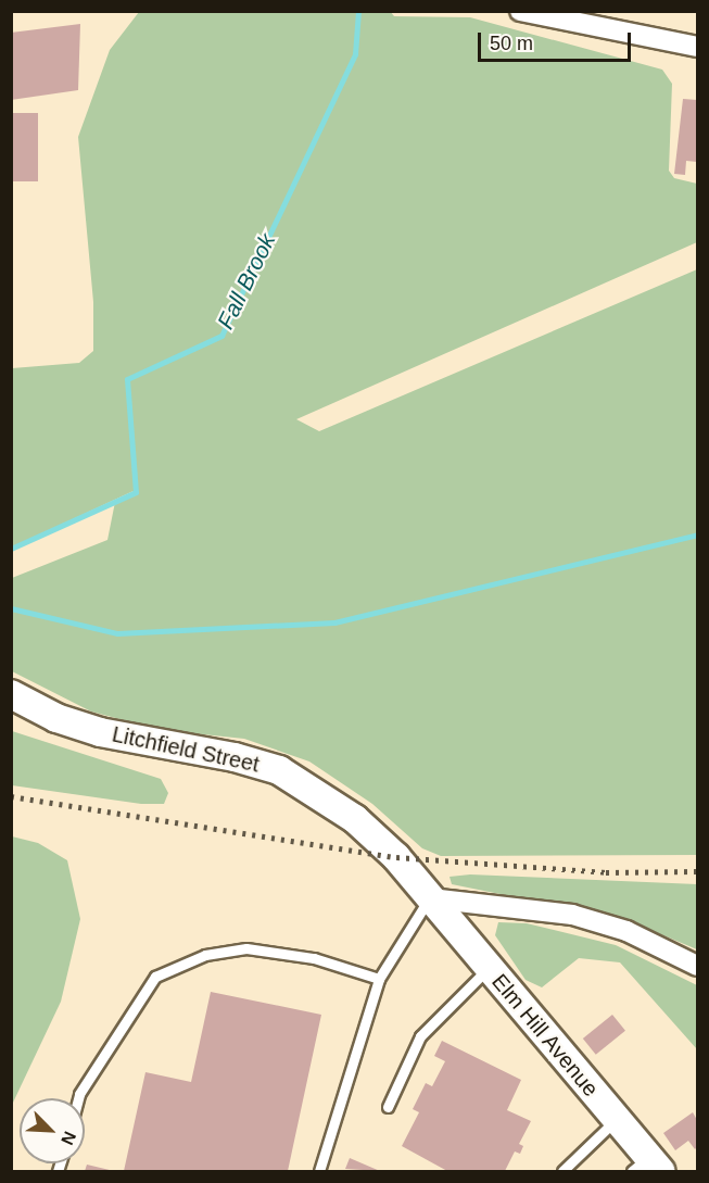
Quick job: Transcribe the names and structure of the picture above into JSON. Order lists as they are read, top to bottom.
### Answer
{
  "streets": {
    "main road": ["Litchfield Street", "Elm Hill Avenue"]
  },
  "crossings": [
    ["Litchfield Street", "Elm Hill Avenue"]
  ],
  "water": ["Fall Brook"],
  "scale_bar": "50 m",
  "north": "bottom right"
}
